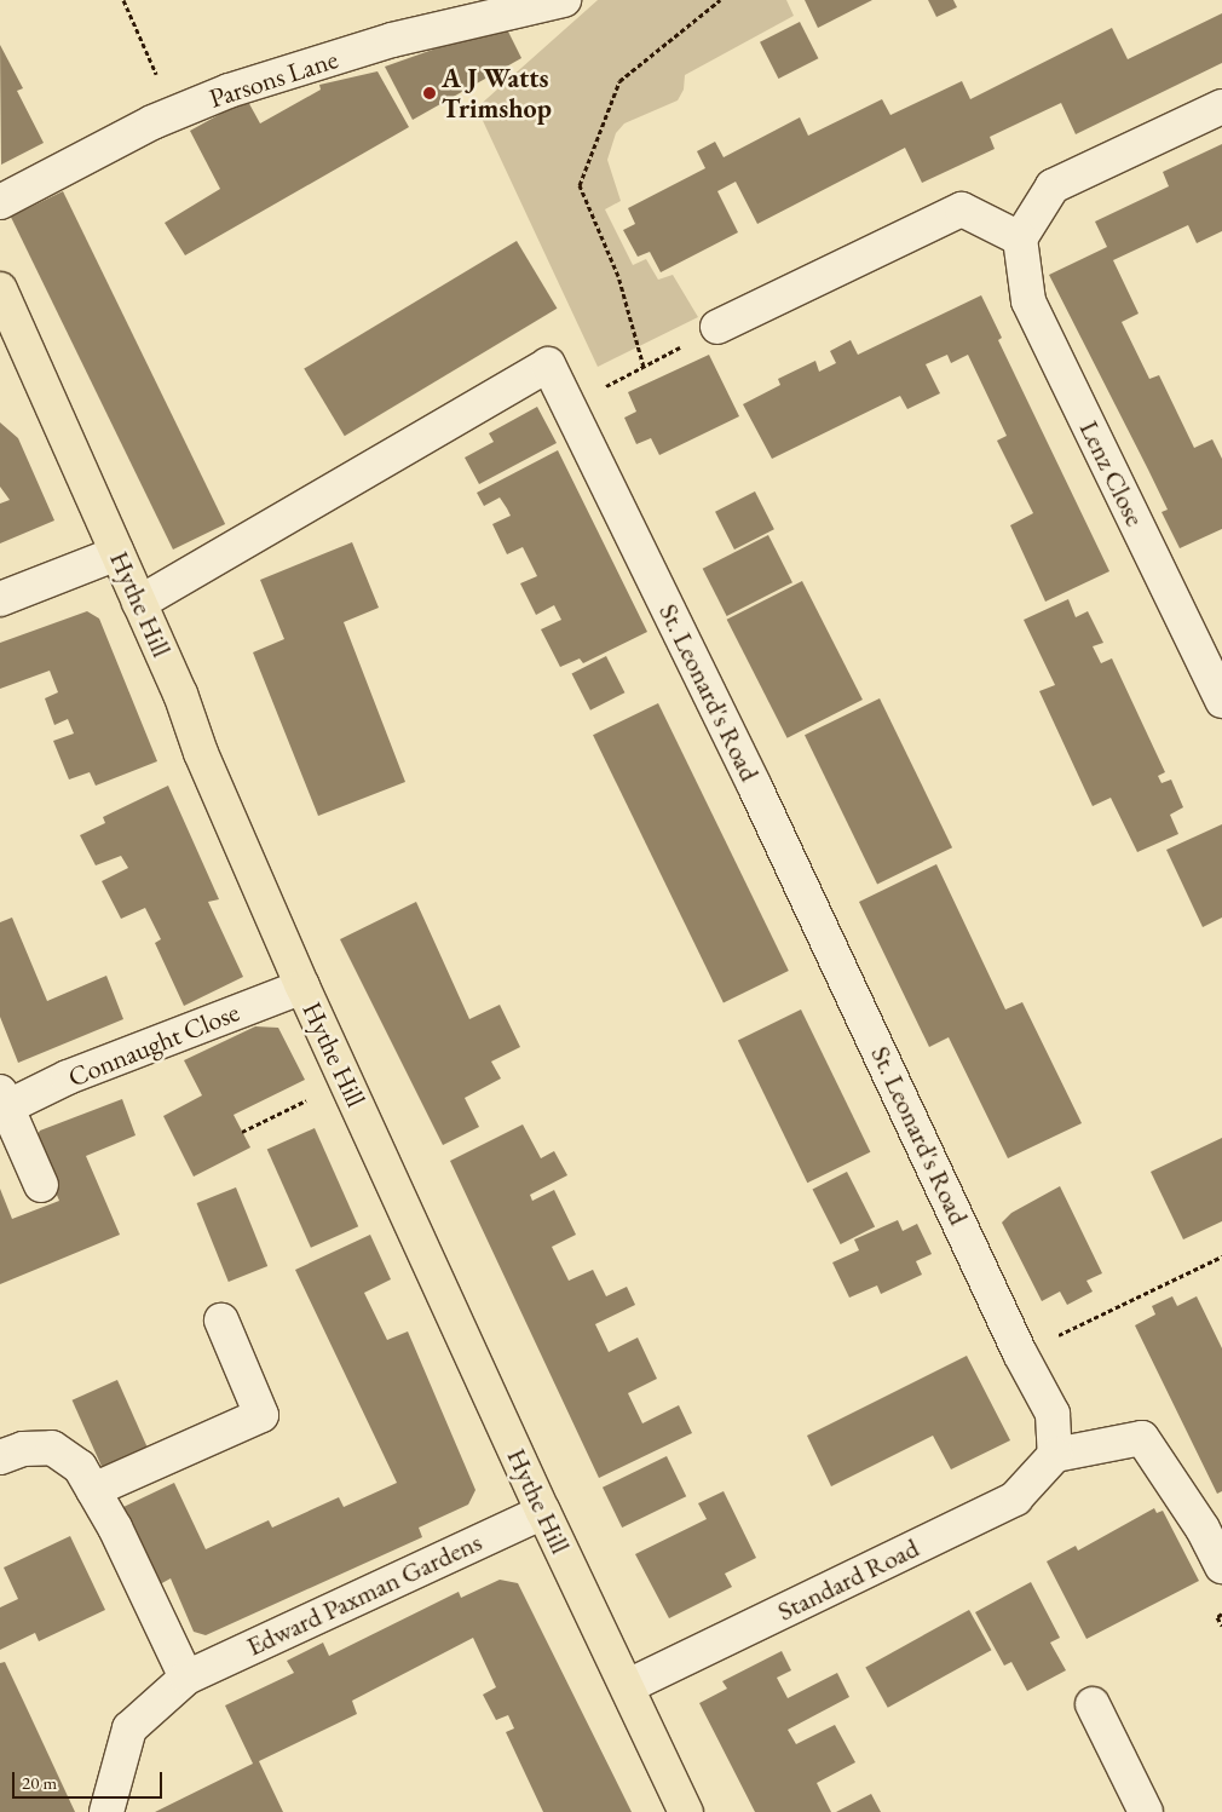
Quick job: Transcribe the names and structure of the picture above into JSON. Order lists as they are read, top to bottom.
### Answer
{
  "streets": {
    "main road": ["Hythe Hill"],
    "street": [
      "Parsons Lane",
      "Lenz Close",
      "St. Leonard's Road",
      "Connaught Close",
      "Standard Road",
      "Edward Paxman Gardens"
    ]
  },
  "crossings": [
    ["Hythe Hill", "St. Leonard's Road"],
    ["Hythe Hill", "Connaught Close"],
    ["Hythe Hill", "Standard Road"],
    ["Hythe Hill", "Edward Paxman Gardens"],
    ["St. Leonard's Road", "Standard Road"]
  ],
  "places": ["A J Watts Trimshop"],
  "scale_bar": "20 m"
}
